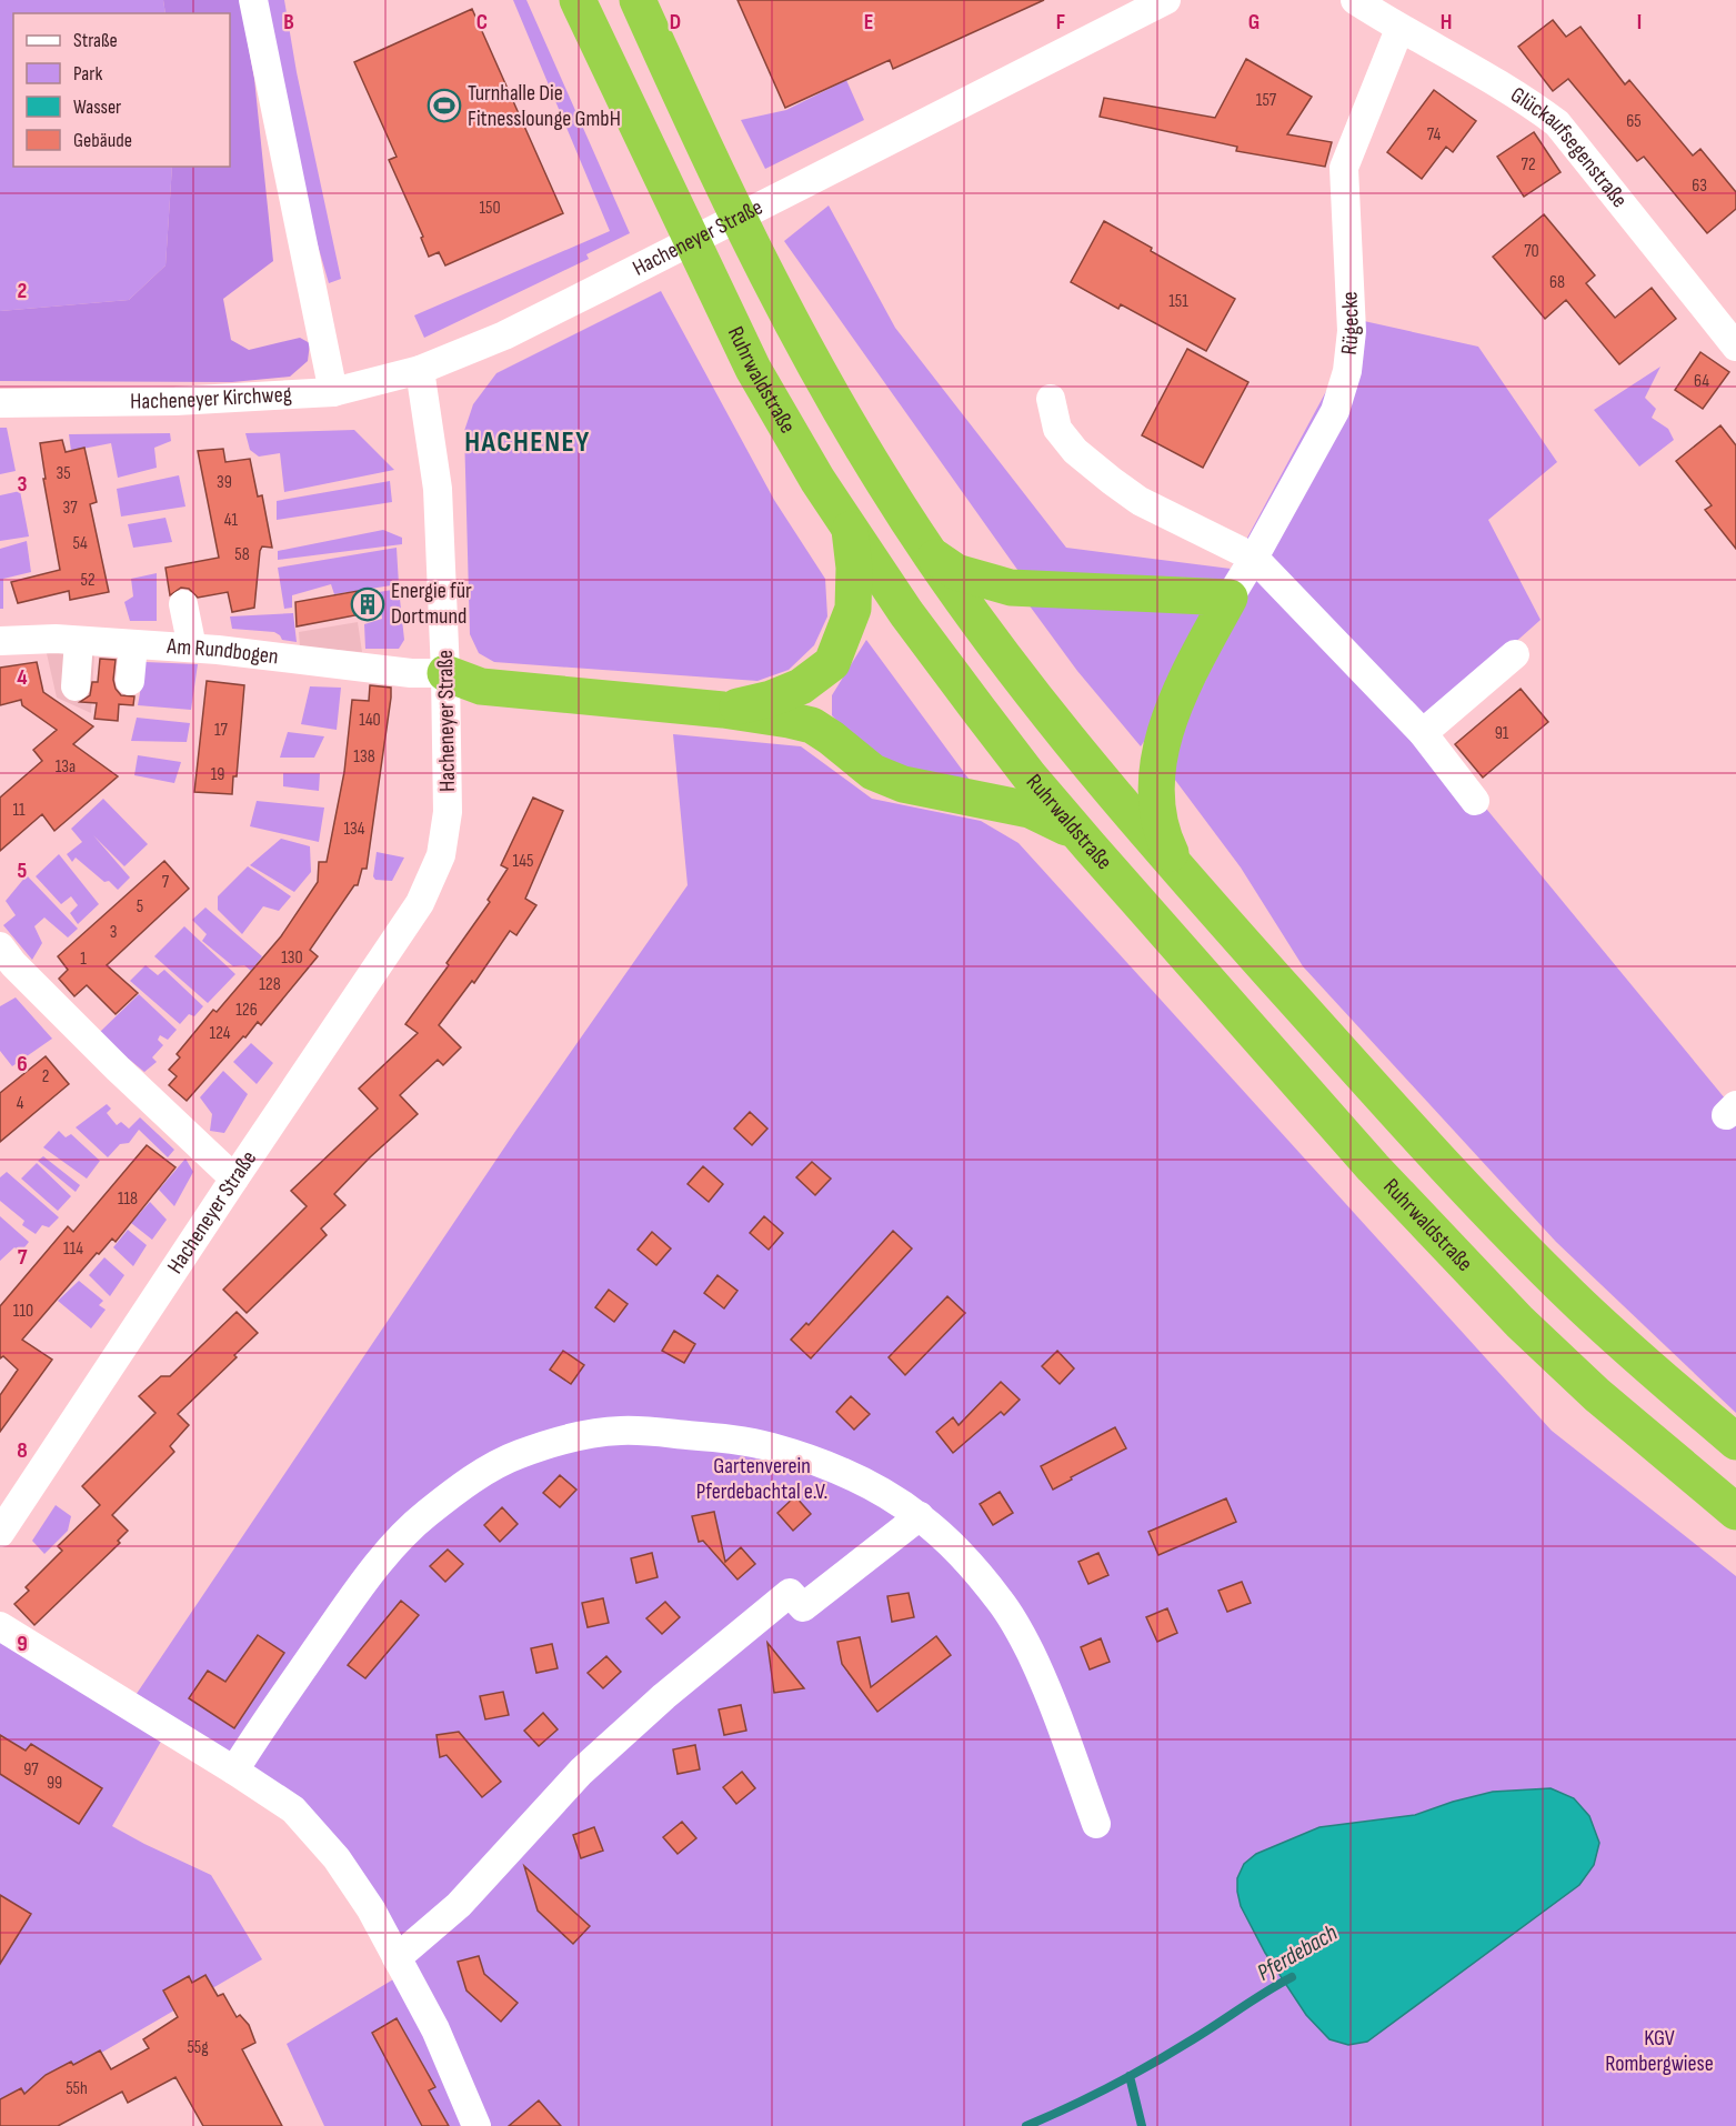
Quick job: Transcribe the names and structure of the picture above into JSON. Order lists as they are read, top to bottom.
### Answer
{
  "streets": {
    "highway": ["Ruhrwaldstraße"],
    "street": [
      "Glückaufsegenstraße",
      "Hacheneyer Straße",
      "Rügecke",
      "Hacheneyer Kirchweg",
      "Am Rundbogen"
    ]
  },
  "crossings": [
    ["Glückaufsegenstraße", "Rügecke"],
    ["Hacheneyer Straße", "Hacheneyer Kirchweg"],
    ["Hacheneyer Straße", "Am Rundbogen"]
  ],
  "districts": ["HACHENEY"],
  "water": ["Pferdebach"],
  "parks": ["Gartenverein Pferdebachtal e.V.", "KGV Rombergwiese"],
  "places": {
    "sports": ["Turnhalle Die Fitnesslounge GmbH"],
    "building": ["Energie für Dortmund"]
  },
  "house_numbers": [
    "157",
    "65",
    "74",
    "72",
    "63",
    "150",
    "70",
    "68",
    "151",
    "64",
    "35",
    "39",
    "37",
    "41",
    "54",
    "58",
    "52",
    "140",
    "17",
    "91",
    "138",
    "13a",
    "19",
    "11",
    "134",
    "145",
    "7",
    "5",
    "3",
    "130",
    "1",
    "128",
    "126",
    "124",
    "2",
    "4",
    "118",
    "114",
    "110",
    "97",
    "99",
    "55g",
    "55h"
  ],
  "legend": [
    "Straße",
    "Park",
    "Wasser",
    "Gebäude"
  ],
  "grid": {
    "columns": [
      "B",
      "C",
      "D",
      "E",
      "F",
      "G",
      "H",
      "I"
    ],
    "rows": [
      "2",
      "3",
      "4",
      "5",
      "6",
      "7",
      "8",
      "9"
    ]
  }
}
